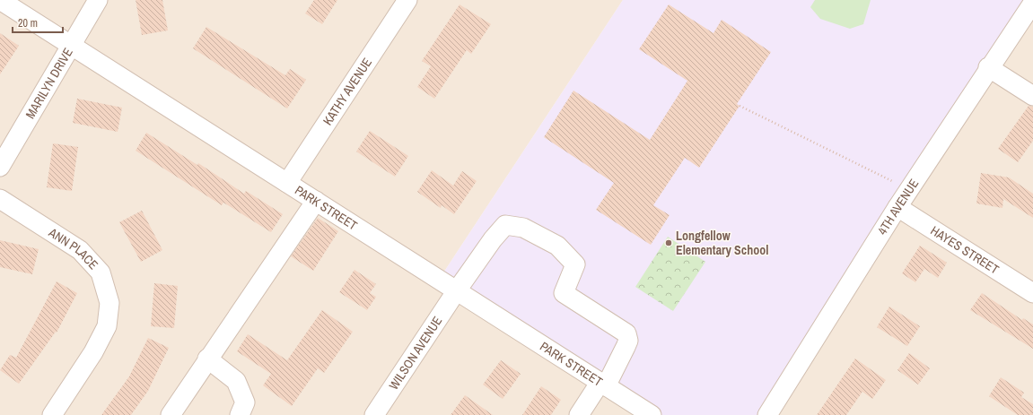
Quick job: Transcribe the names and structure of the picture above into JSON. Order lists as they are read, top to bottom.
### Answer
{
  "streets": {
    "street": [
      "MARILYN DRIVE",
      "KATHY AVENUE",
      "4TH AVENUE",
      "PARK STREET",
      "ANN PLACE",
      "HAYES STREET",
      "WILSON AVENUE"
    ]
  },
  "crossings": [
    ["MARILYN DRIVE", "PARK STREET"],
    ["KATHY AVENUE", "PARK STREET"],
    ["4TH AVENUE", "HAYES STREET"],
    ["PARK STREET", "WILSON AVENUE"]
  ],
  "places": ["Longfellow Elementary School"],
  "scale_bar": "20 m"
}
